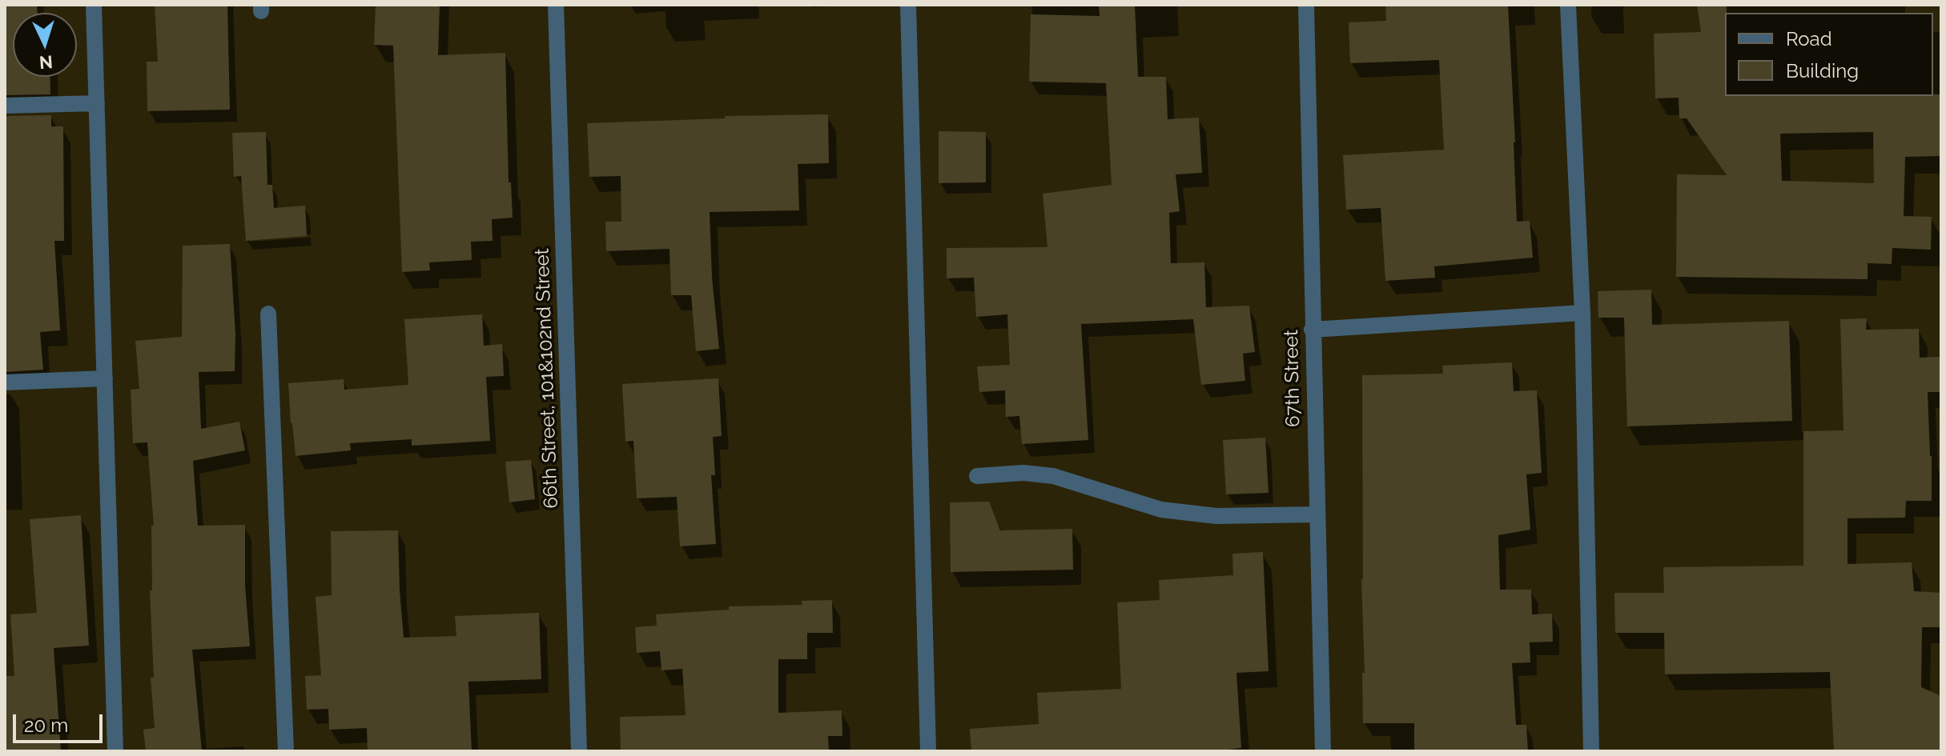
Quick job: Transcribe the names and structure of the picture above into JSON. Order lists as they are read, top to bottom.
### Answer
{
  "streets": {
    "street": ["66th Street, 101&102nd Street", "67th Street"]
  },
  "legend": ["Road", "Building"],
  "scale_bar": "20 m",
  "north": "bottom"
}
